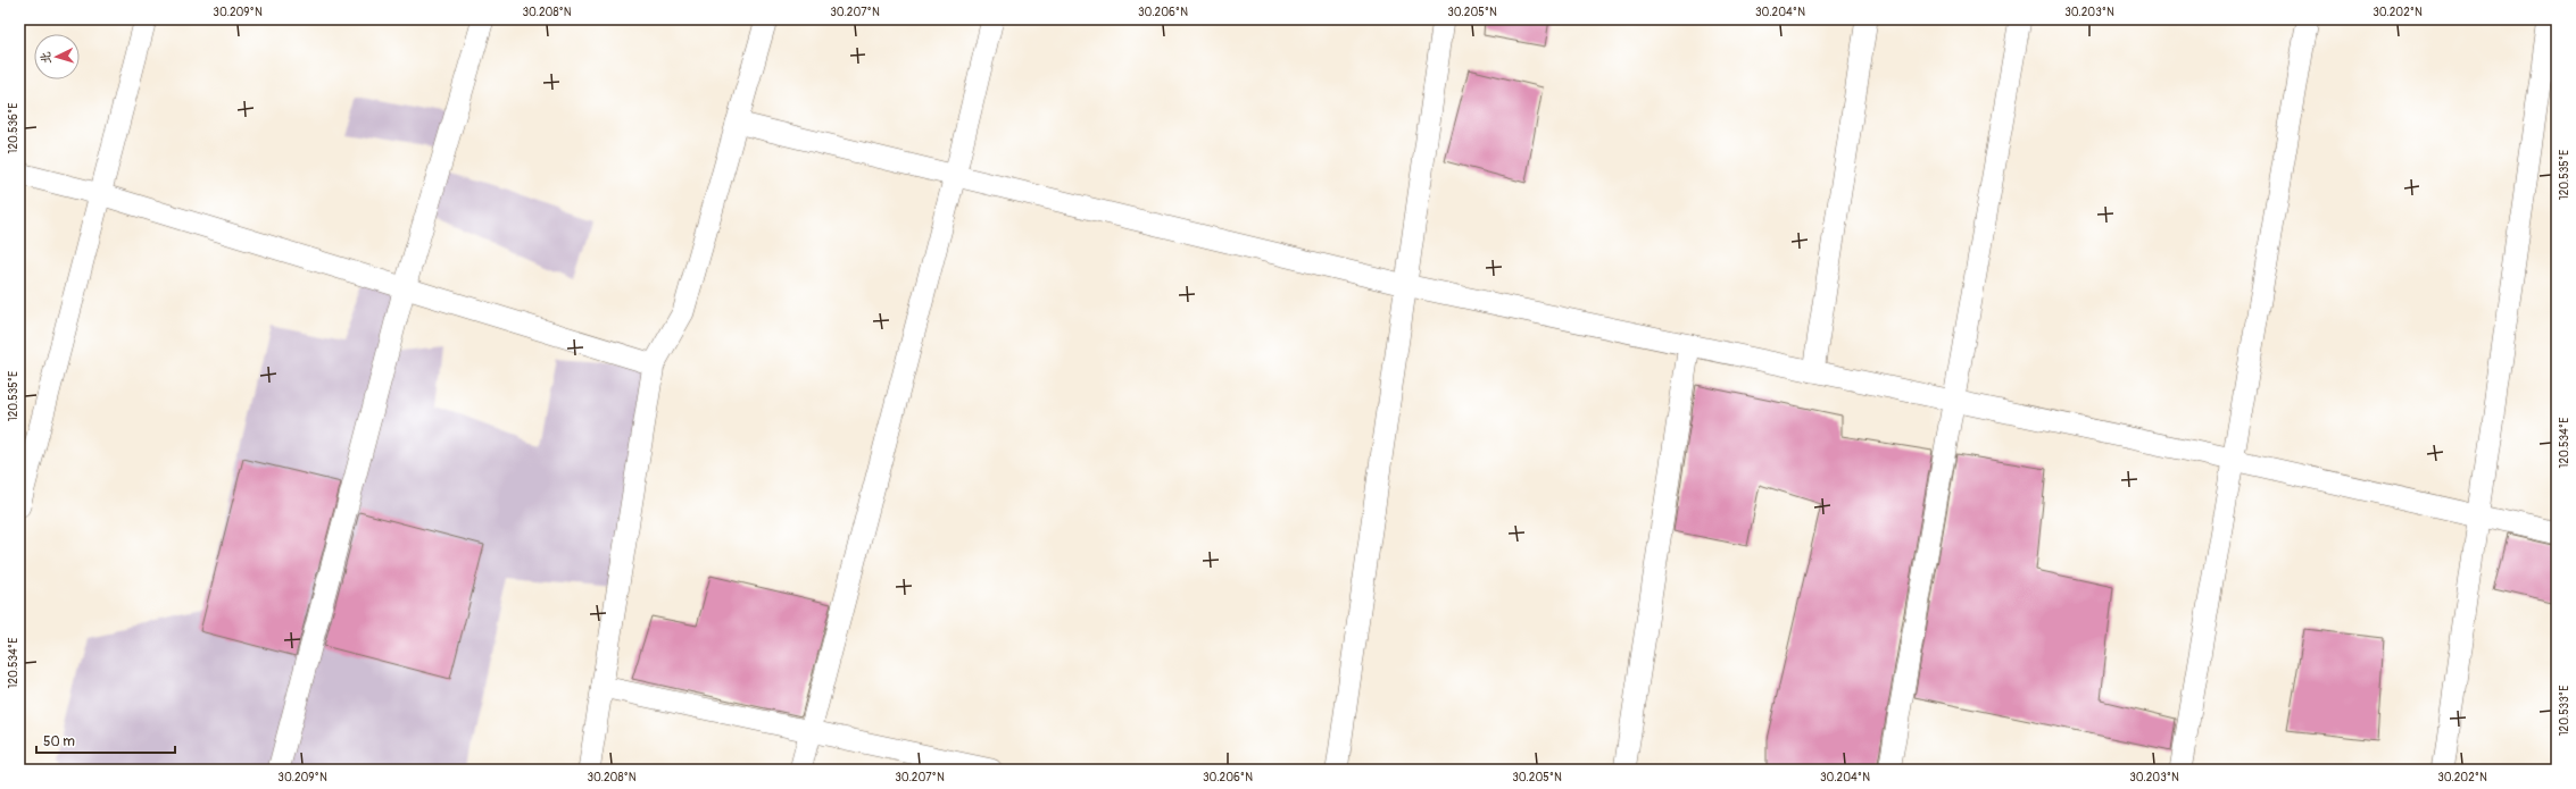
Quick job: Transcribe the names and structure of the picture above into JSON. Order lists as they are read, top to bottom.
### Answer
{
  "scale_bar": "50 m",
  "north": "left",
  "coordinates": [
    "30.209°N",
    "30.208°N",
    "30.207°N",
    "30.206°N",
    "30.205°N",
    "30.204°N",
    "30.203°N",
    "30.202°N",
    "120.536°E",
    "120.535°E",
    "120.534°E",
    "120.533°E"
  ]
}
